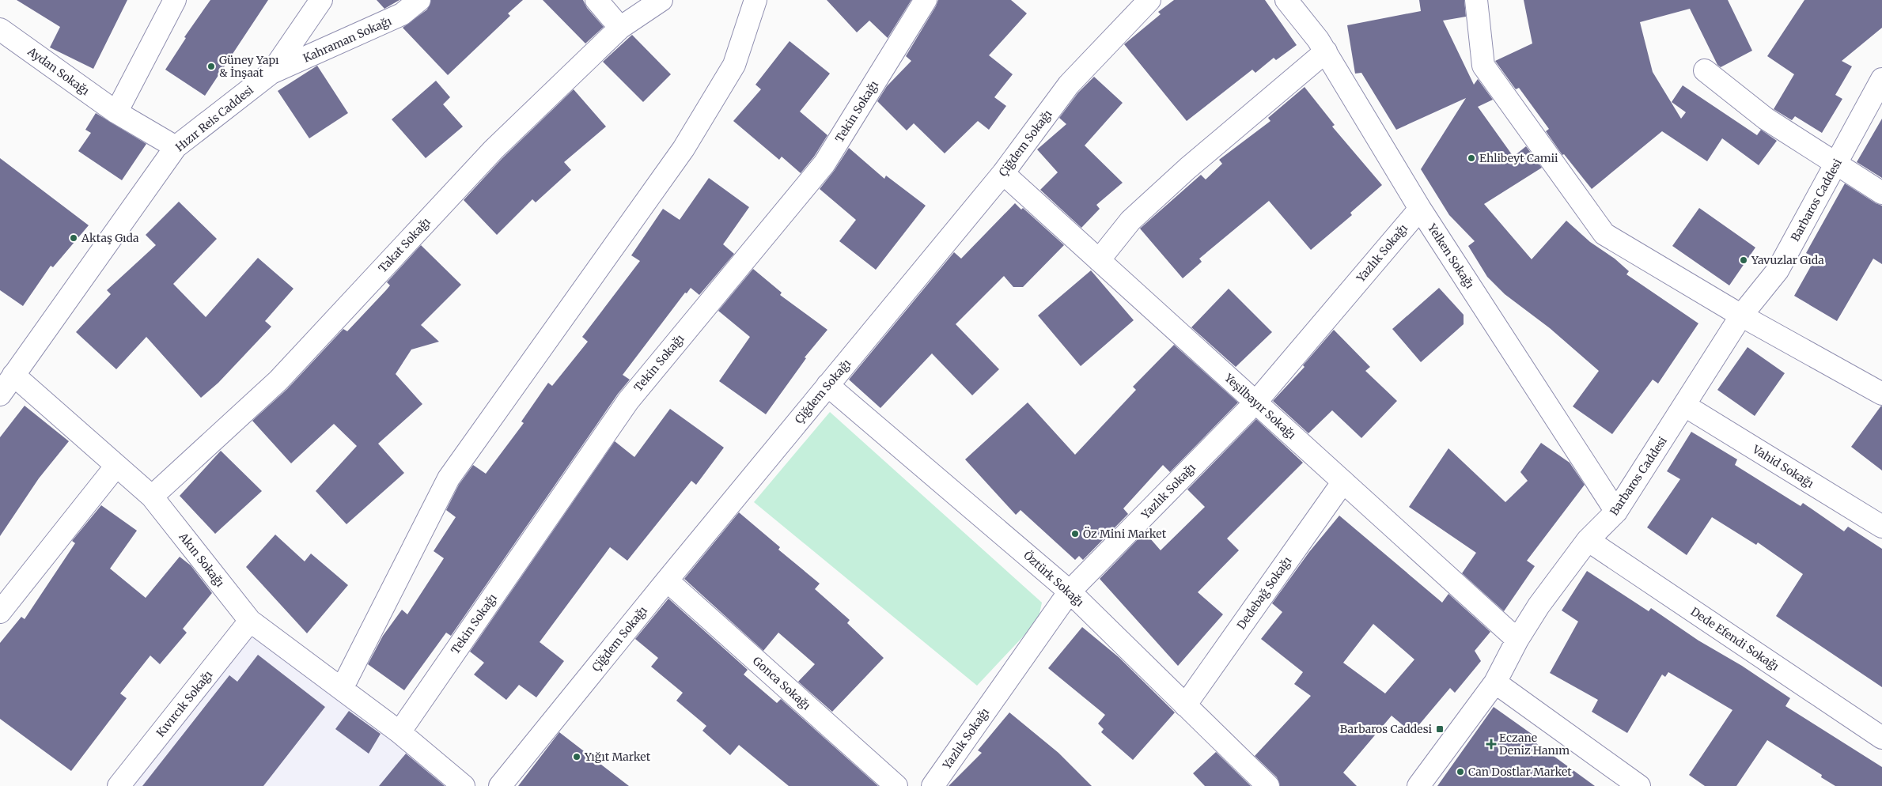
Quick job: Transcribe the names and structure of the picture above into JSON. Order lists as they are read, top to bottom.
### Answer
{
  "streets": {
    "street": [
      "Kahraman Sokağı",
      "Aydan Sokağı",
      "Tekin Sokağı",
      "Hızır Reis Caddesi",
      "Çiğdem Sokağı",
      "Barbaros Caddesi",
      "Takat Sokağı",
      "Yazlık Sokağı",
      "Yelken Sokağı",
      "Yeşilbayır Sokağı",
      "Vahid Sokağı",
      "Akın Sokağı",
      "Öztürk Sokağı",
      "Dedebağ Sokağı",
      "Dede Efendi Sokağı",
      "Gonca Sokağı",
      "Kıvırcık Sokağı"
    ]
  },
  "crossings": [
    ["Kahraman Sokağı", "Hızır Reis Caddesi"],
    ["Aydan Sokağı", "Hızır Reis Caddesi"],
    ["Tekin Sokağı", "Akın Sokağı"],
    ["Hızır Reis Caddesi", "Akın Sokağı"],
    ["Çiğdem Sokağı", "Yeşilbayır Sokağı"],
    ["Çiğdem Sokağı", "Öztürk Sokağı"],
    ["Çiğdem Sokağı", "Gonca Sokağı"],
    ["Barbaros Caddesi", "Yelken Sokağı"],
    ["Barbaros Caddesi", "Yeşilbayır Sokağı"],
    ["Barbaros Caddesi", "Vahid Sokağı"],
    ["Barbaros Caddesi", "Dede Efendi Sokağı"],
    ["Takat Sokağı", "Akın Sokağı"],
    ["Yazlık Sokağı", "Yelken Sokağı"],
    ["Yazlık Sokağı", "Yeşilbayır Sokağı"],
    ["Yazlık Sokağı", "Öztürk Sokağı"],
    ["Yeşilbayır Sokağı", "Dedebağ Sokağı"],
    ["Akın Sokağı", "Kıvırcık Sokağı"],
    ["Öztürk Sokağı", "Dedebağ Sokağı"]
  ],
  "places": {
    "other": [
      "Güney Yapı & İnşaat",
      "Ehlibeyt Camii",
      "Aktaş Gıda",
      "Yavuzlar Gıda",
      "Öz Mini Market",
      "Yığıt Market",
      "Can Dostlar Market"
    ],
    "transit": ["Barbaros Caddesi"],
    "health": ["Eczane Deniz Hanım"]
  }
}
